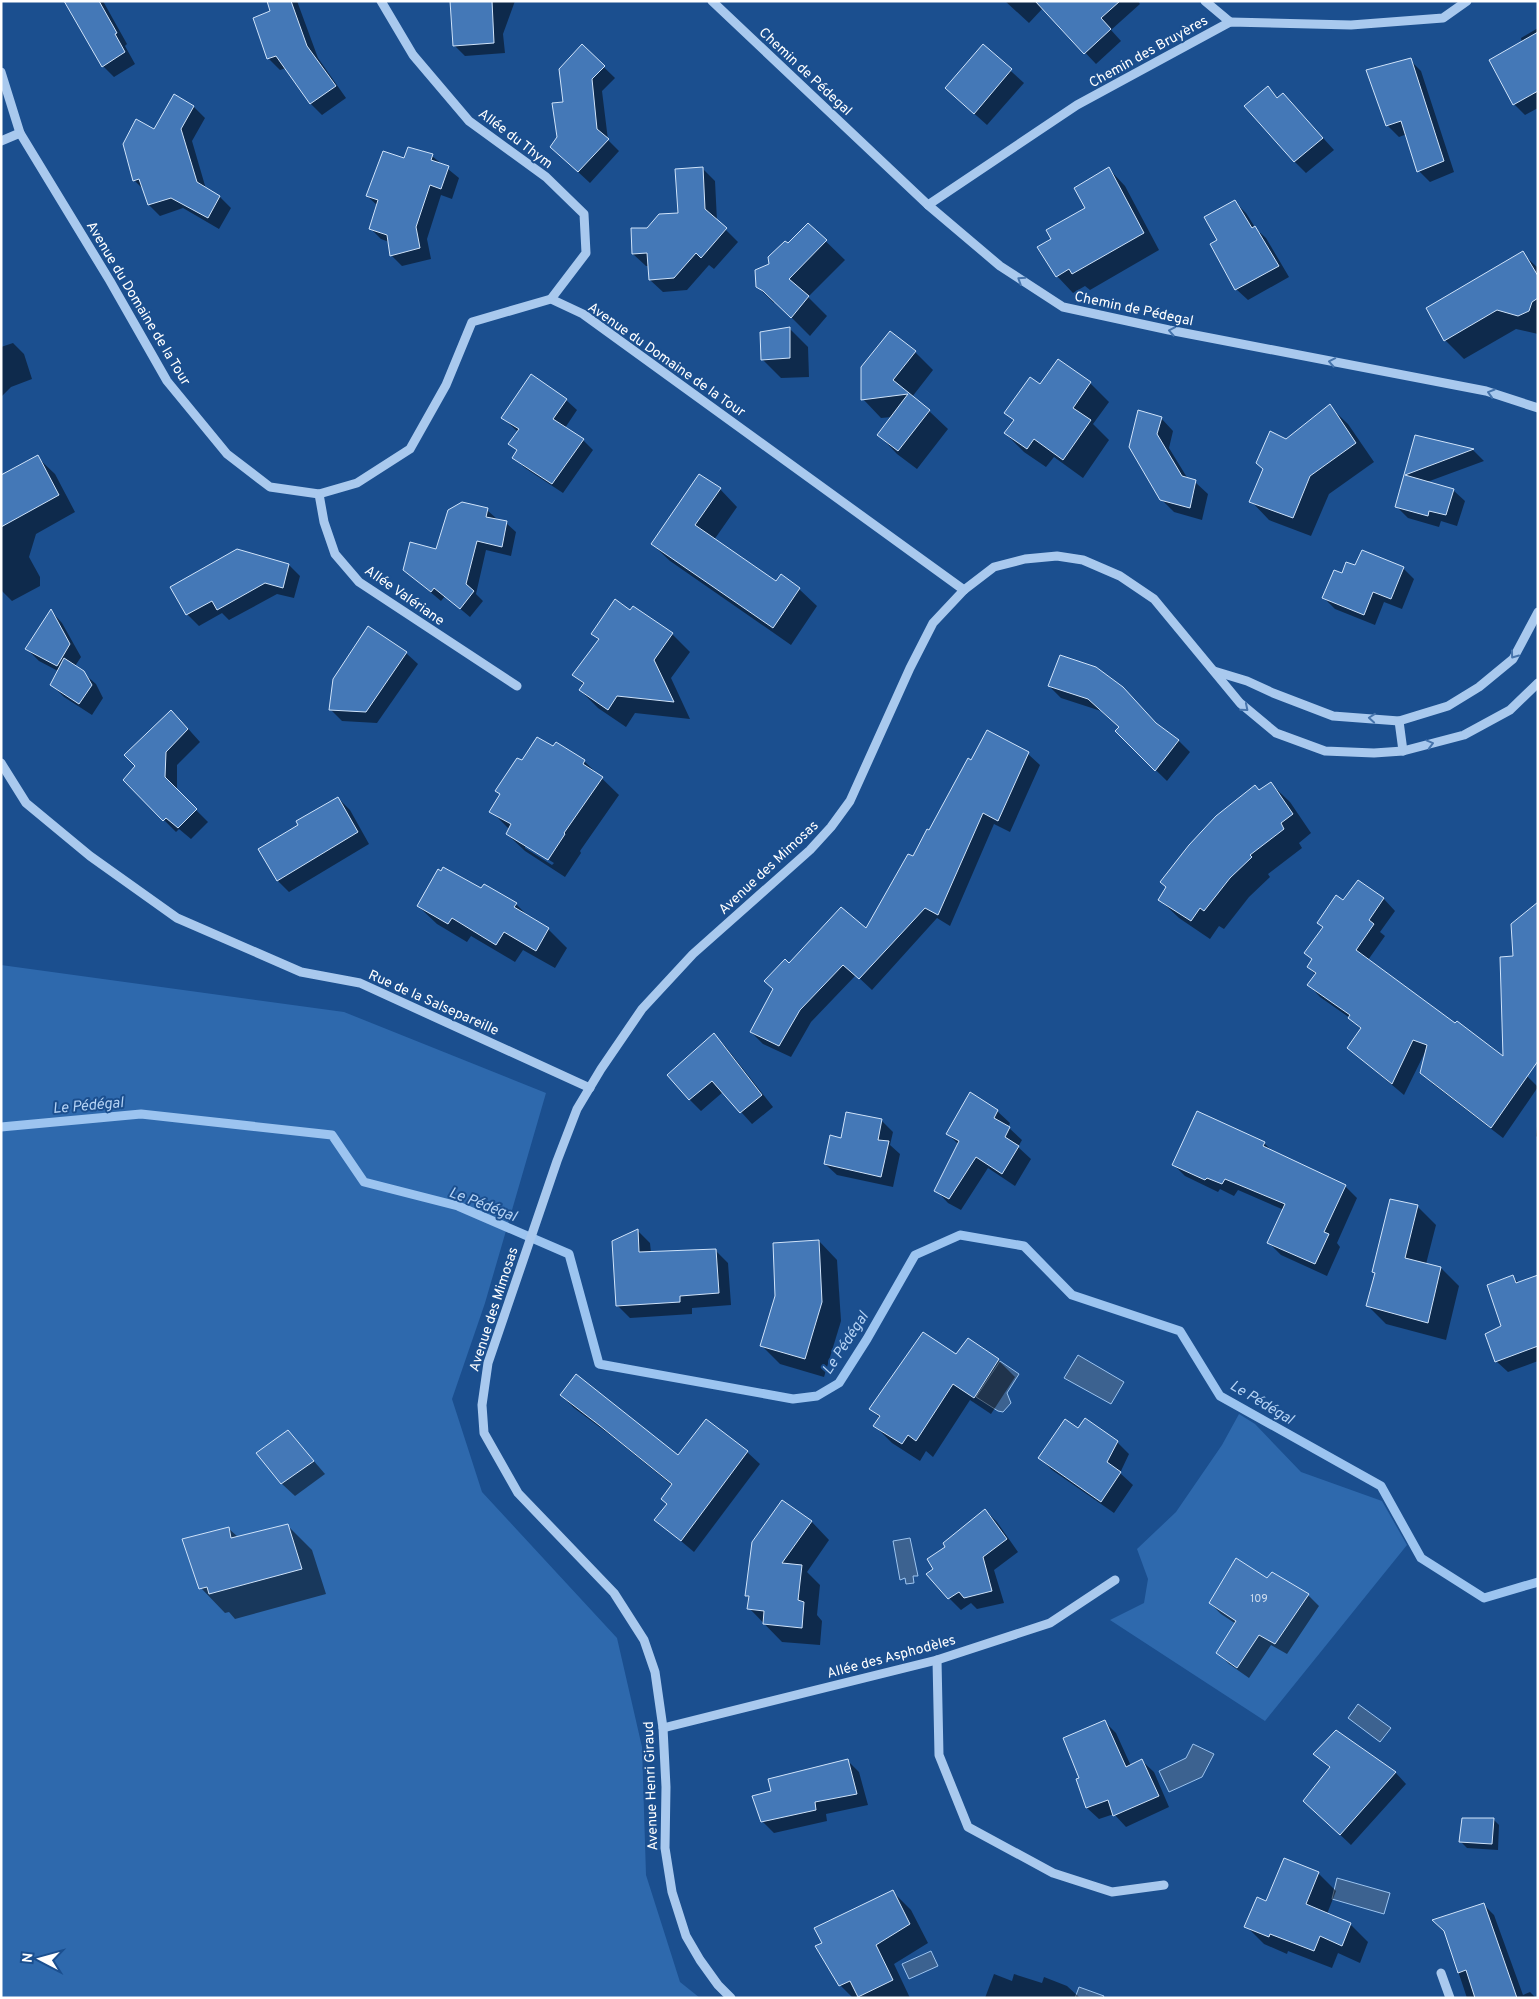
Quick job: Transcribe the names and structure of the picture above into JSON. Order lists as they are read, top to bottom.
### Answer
{
  "streets": {
    "street": [
      "Chemin des Bruyères",
      "Chemin de Pédegal",
      "Allée du Thym",
      "Avenue du Domaine de la Tour",
      "Allée Valériane",
      "Avenue des Mimosas",
      "Rue de la Salsepareille",
      "Allée des Asphodèles",
      "Avenue Henri Giraud"
    ]
  },
  "crossings": [
    ["Chemin des Bruyères", "Chemin de Pédegal"],
    ["Allée du Thym", "Avenue du Domaine de la Tour"],
    ["Avenue du Domaine de la Tour", "Allée Valériane"],
    ["Avenue du Domaine de la Tour", "Avenue des Mimosas"],
    ["Avenue des Mimosas", "Rue de la Salsepareille"],
    ["Avenue des Mimosas", "Avenue Henri Giraud"],
    ["Allée des Asphodèles", "Avenue Henri Giraud"]
  ],
  "one_way": ["Chemin de Pédegal"],
  "water": ["Le Pédégal"],
  "house_numbers": ["109"],
  "north": "left"
}
